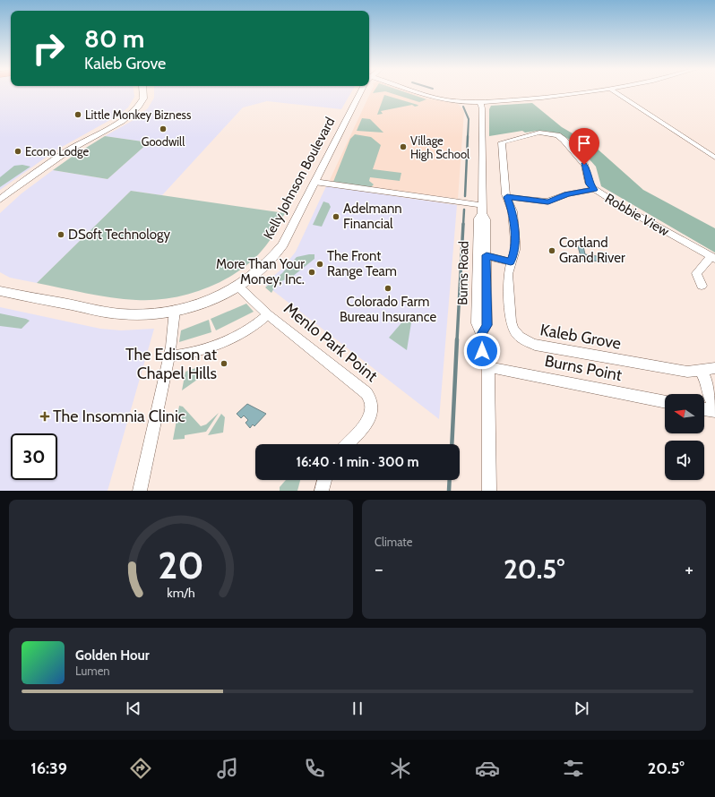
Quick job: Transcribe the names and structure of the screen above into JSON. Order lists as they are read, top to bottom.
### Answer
{
  "streets": {
    "street": [
      "Kelly Johnson Boulevard",
      "Robbie View",
      "Burns Road",
      "Kaleb Grove",
      "Menlo Park Point",
      "Burns Point"
    ]
  },
  "crossings": [
    ["Kelly Johnson Boulevard", "Menlo Park Point"],
    ["Robbie View", "Kaleb Grove"],
    ["Burns Road", "Burns Point"]
  ],
  "places": {
    "other": [
      "Little Monkey Bizness",
      "Goodwill",
      "Village High School",
      "Econo Lodge",
      "Adelmann Financial",
      "DSoft Technology",
      "Cortland Grand River",
      "The Front Range Team",
      "More Than Your Money, Inc.",
      "Colorado Farm Bureau Insurance",
      "The Edison at Chapel Hills"
    ],
    "health": ["The Insomnia Clinic"]
  },
  "north": "left",
  "page": {
    "turn": ["80 m", "Kaleb Grove"],
    "limit": "30",
    "trip": "16:40 · 1 min · 300 m",
    "tile": "Climate",
    "heat": ["−", "20.5°", "+"],
    "song": ["Golden Hour", "Lumen"],
    "tabs": ["16:39", "20.5°"],
    "gauge": ["20", "km/h"]
  }
}
